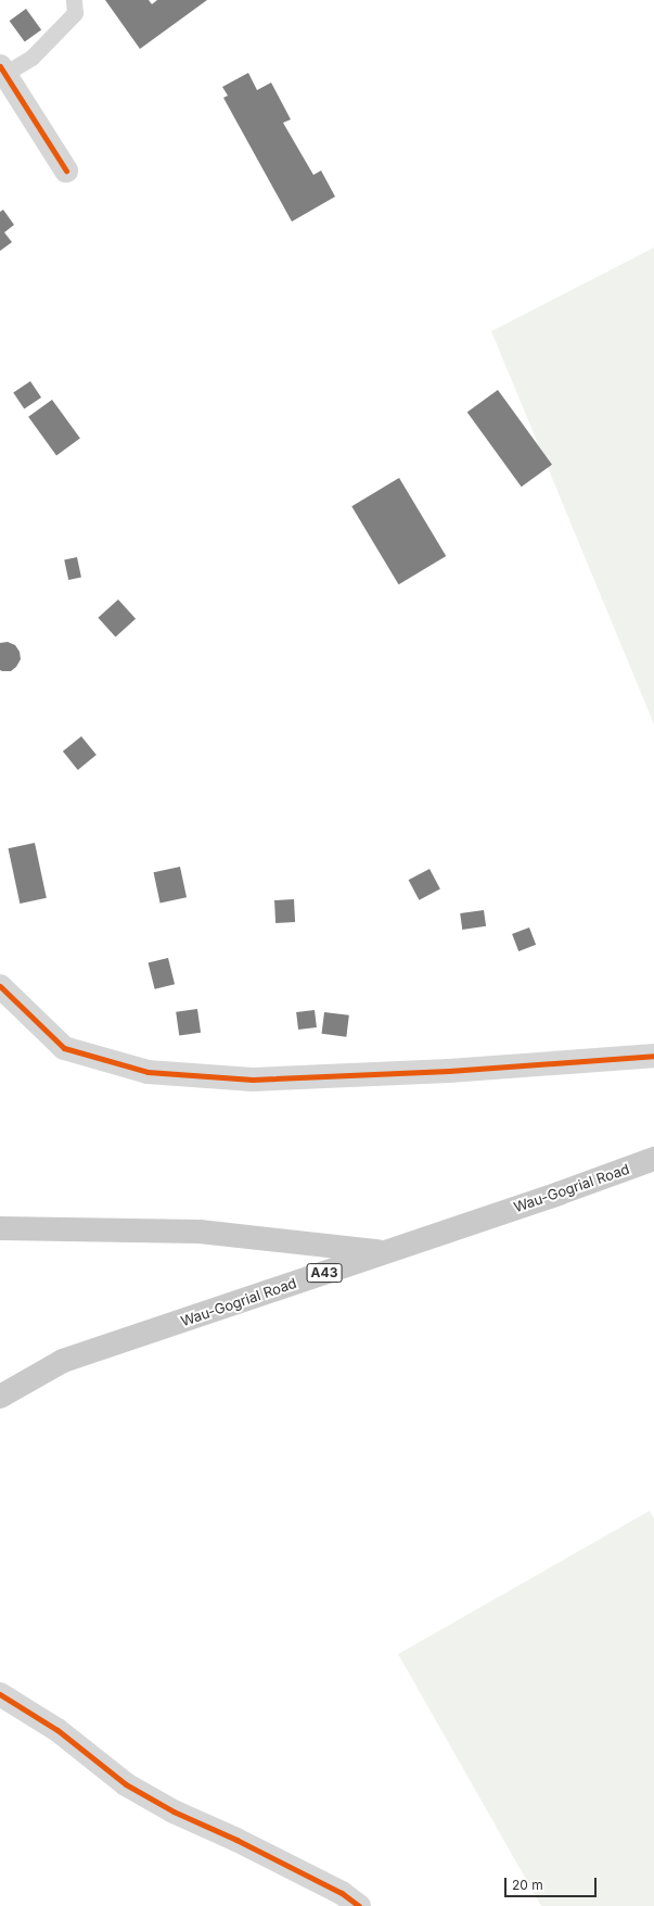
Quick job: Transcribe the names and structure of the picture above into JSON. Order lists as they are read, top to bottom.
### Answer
{
  "streets": {
    "main road": ["Wau-Gogrial Road", "A43"]
  },
  "scale_bar": "20 m"
}
